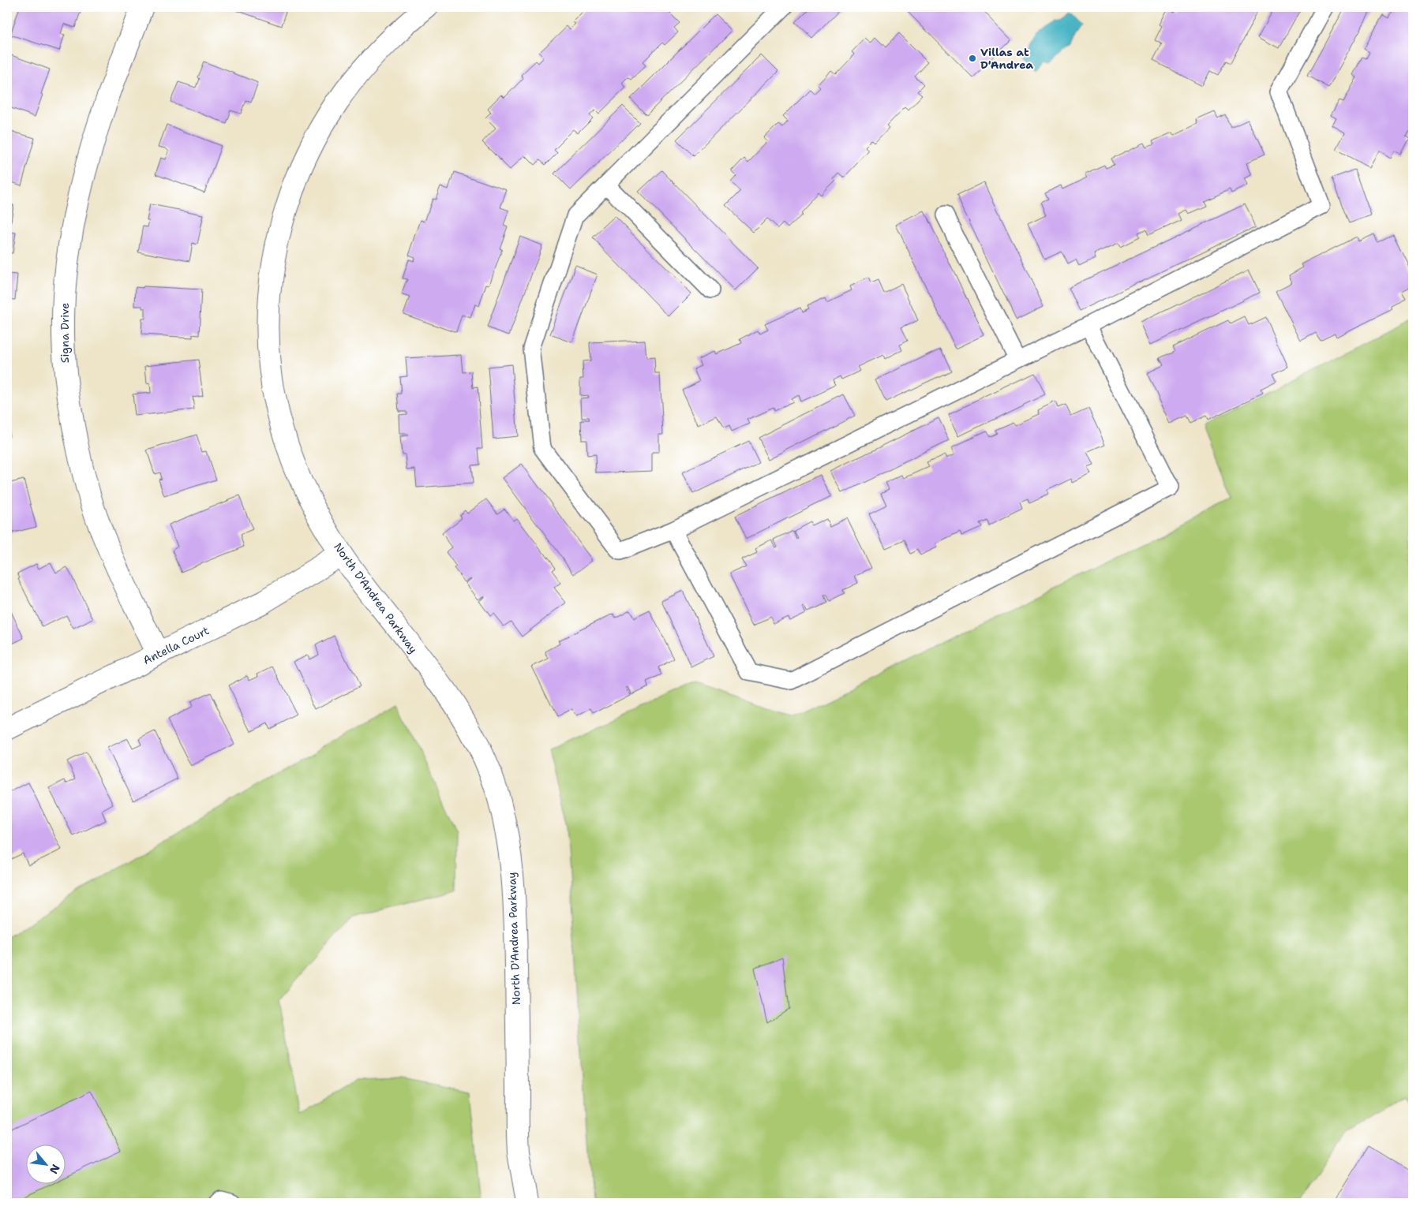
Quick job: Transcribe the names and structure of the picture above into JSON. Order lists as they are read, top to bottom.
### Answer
{
  "streets": {
    "street": ["Signa Drive", "North D'Andrea Parkway", "Antella Court"]
  },
  "crossings": [
    ["Signa Drive", "Antella Court"],
    ["North D'Andrea Parkway", "Antella Court"]
  ],
  "places": ["Villas at D'Andrea"],
  "north": "bottom right"
}
